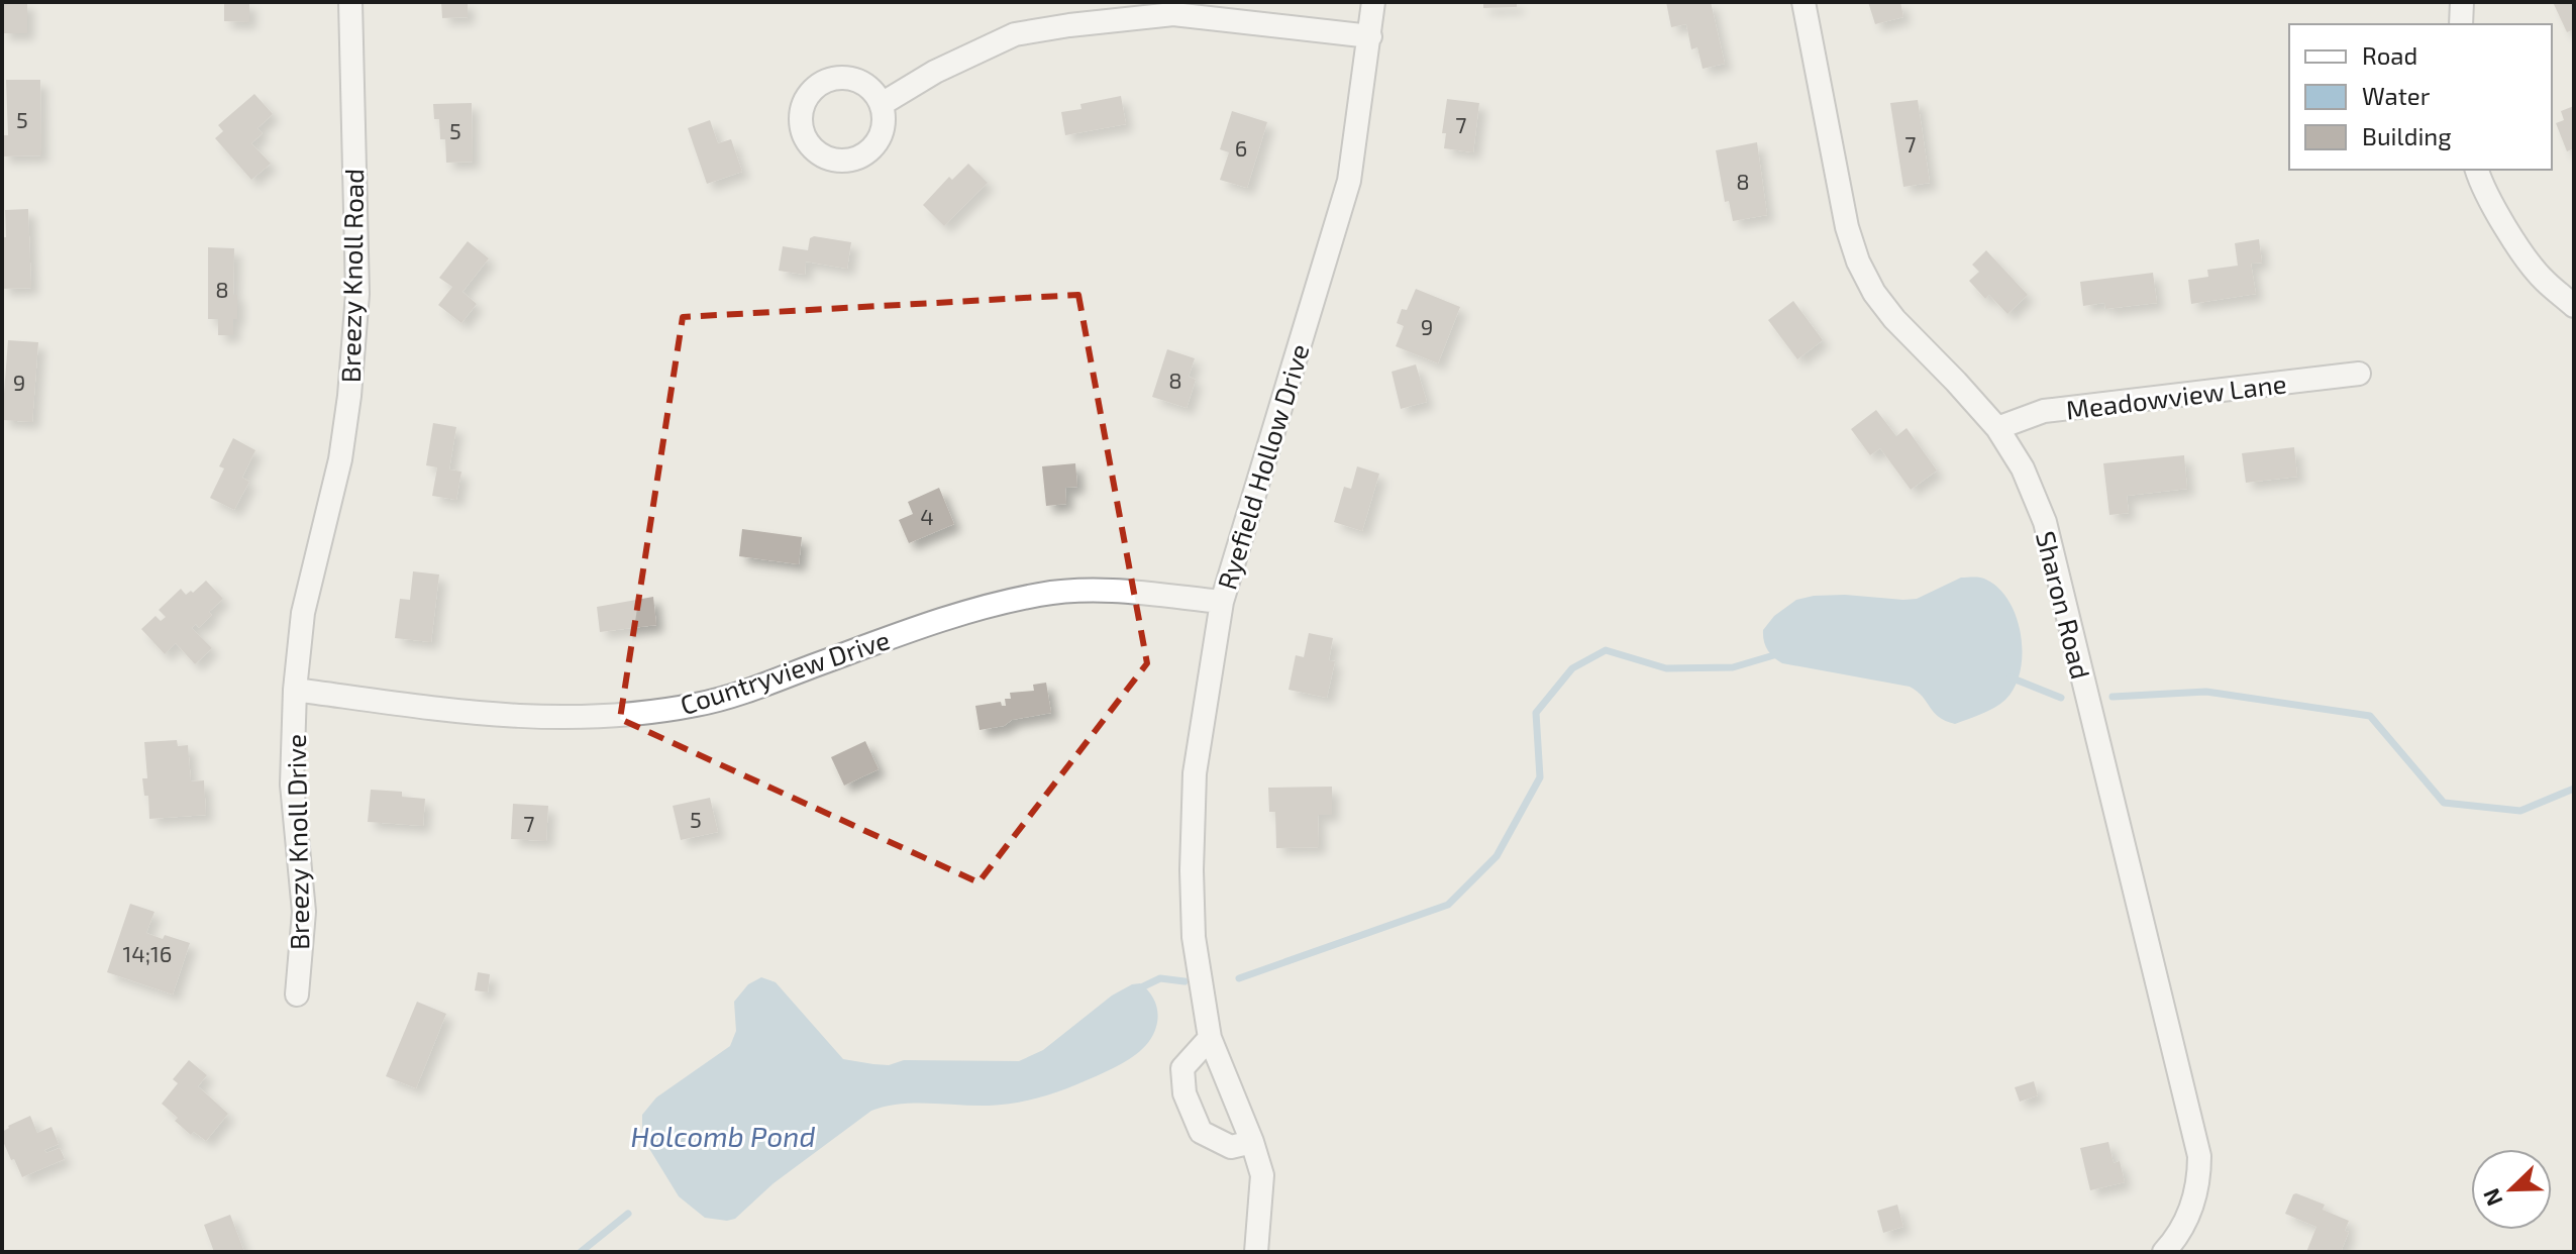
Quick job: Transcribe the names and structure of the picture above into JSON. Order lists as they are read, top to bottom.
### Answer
{
  "streets": {
    "street": [
      "Breezy Knoll Road",
      "Meadowview Lane",
      "Ryefield Hollow Drive",
      "Sharon Road",
      "Countryview Drive",
      "Breezy Knoll Drive"
    ]
  },
  "crossings": [
    ["Breezy Knoll Road", "Countryview Drive"],
    ["Breezy Knoll Road", "Breezy Knoll Drive"],
    ["Meadowview Lane", "Sharon Road"],
    ["Ryefield Hollow Drive", "Countryview Drive"],
    ["Countryview Drive", "Breezy Knoll Drive"]
  ],
  "water": ["Holcomb Pond"],
  "house_numbers": [
    "5",
    "7",
    "5",
    "7",
    "6",
    "8",
    "8",
    "9",
    "8",
    "9",
    "4",
    "5",
    "7",
    "14;16"
  ],
  "legend": ["Road", "Water", "Building"],
  "north": "bottom left"
}
